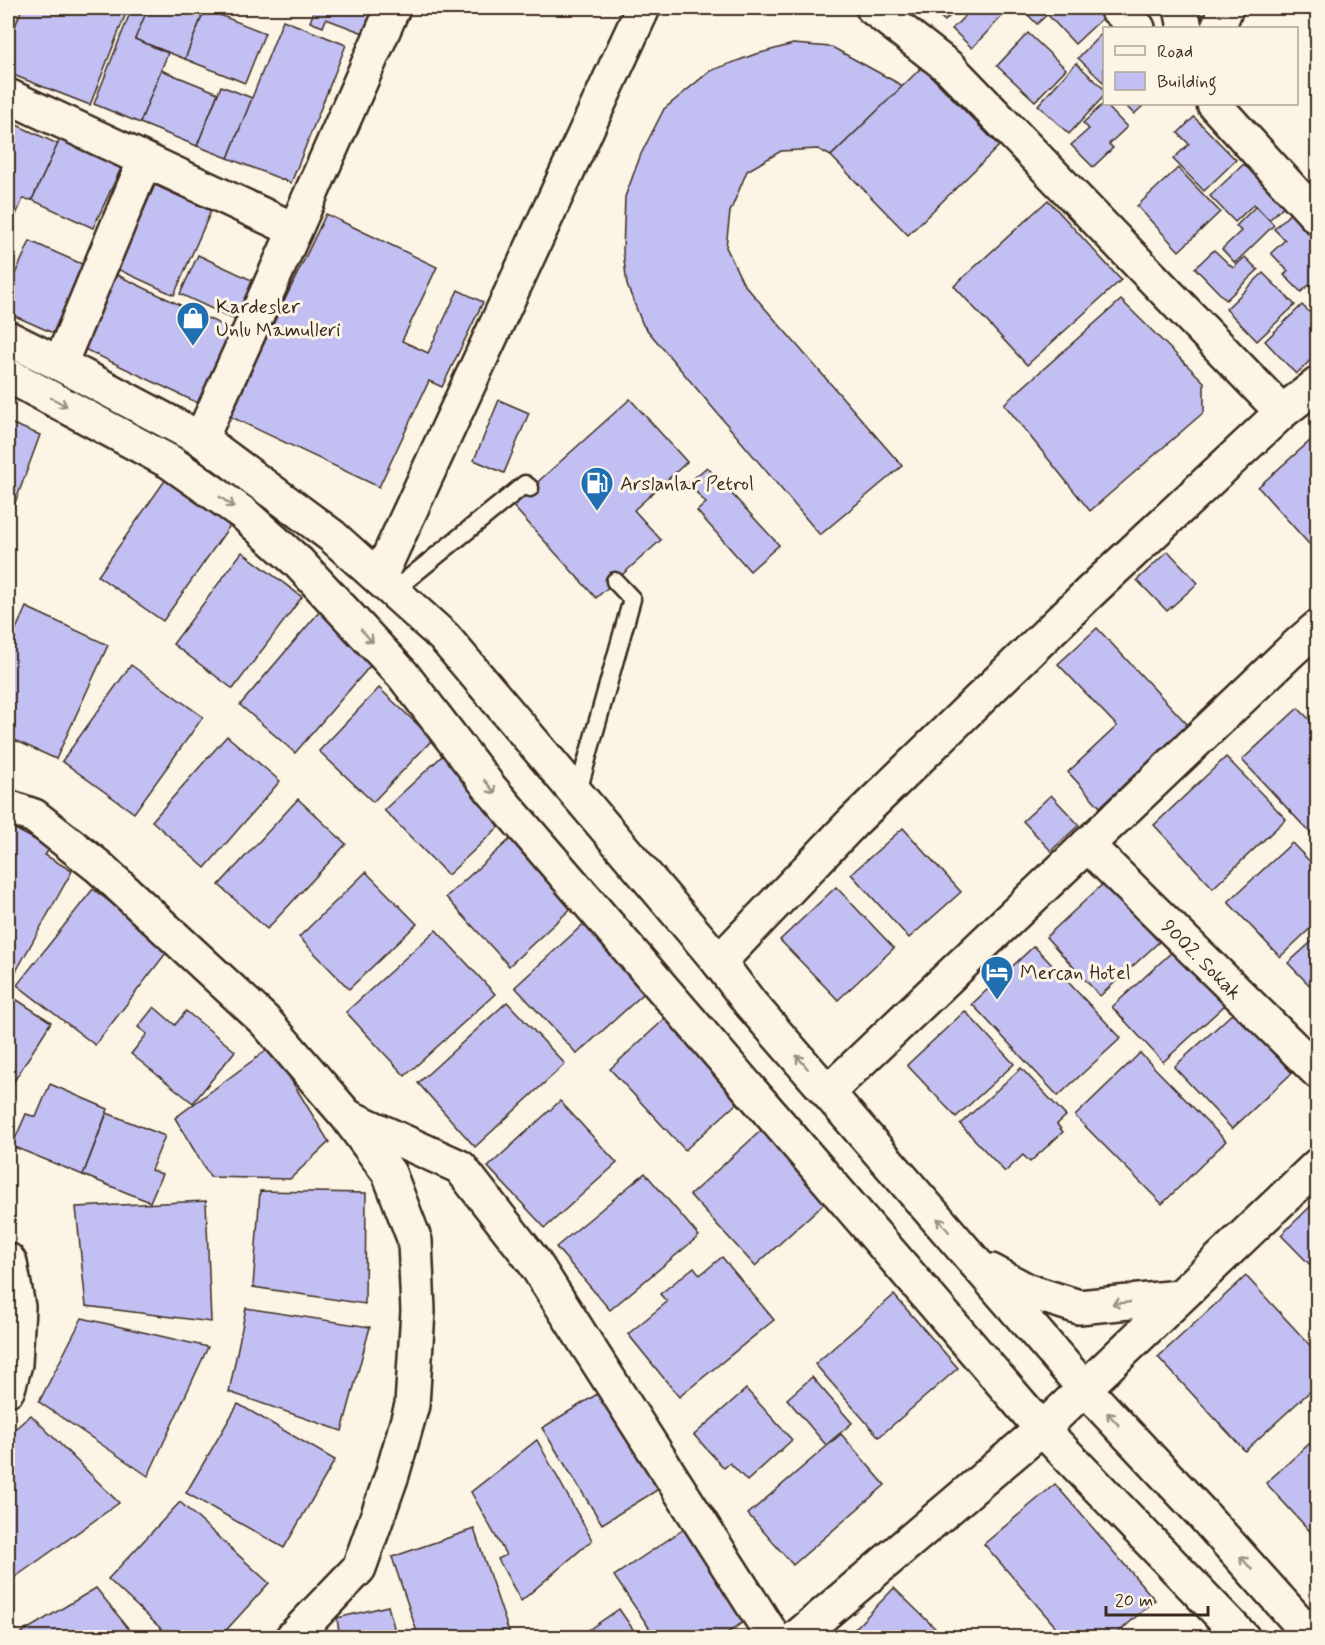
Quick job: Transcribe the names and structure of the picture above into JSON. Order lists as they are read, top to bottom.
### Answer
{
  "streets": {
    "street": ["9002. Sokak"]
  },
  "places": {
    "shop": ["Kardesler Unlu Mamulleri"],
    "fuel station": ["Arslanlar Petrol"],
    "hotel": ["Mercan Hotel"]
  },
  "legend": ["Road", "Building"],
  "scale_bar": "20 m"
}
